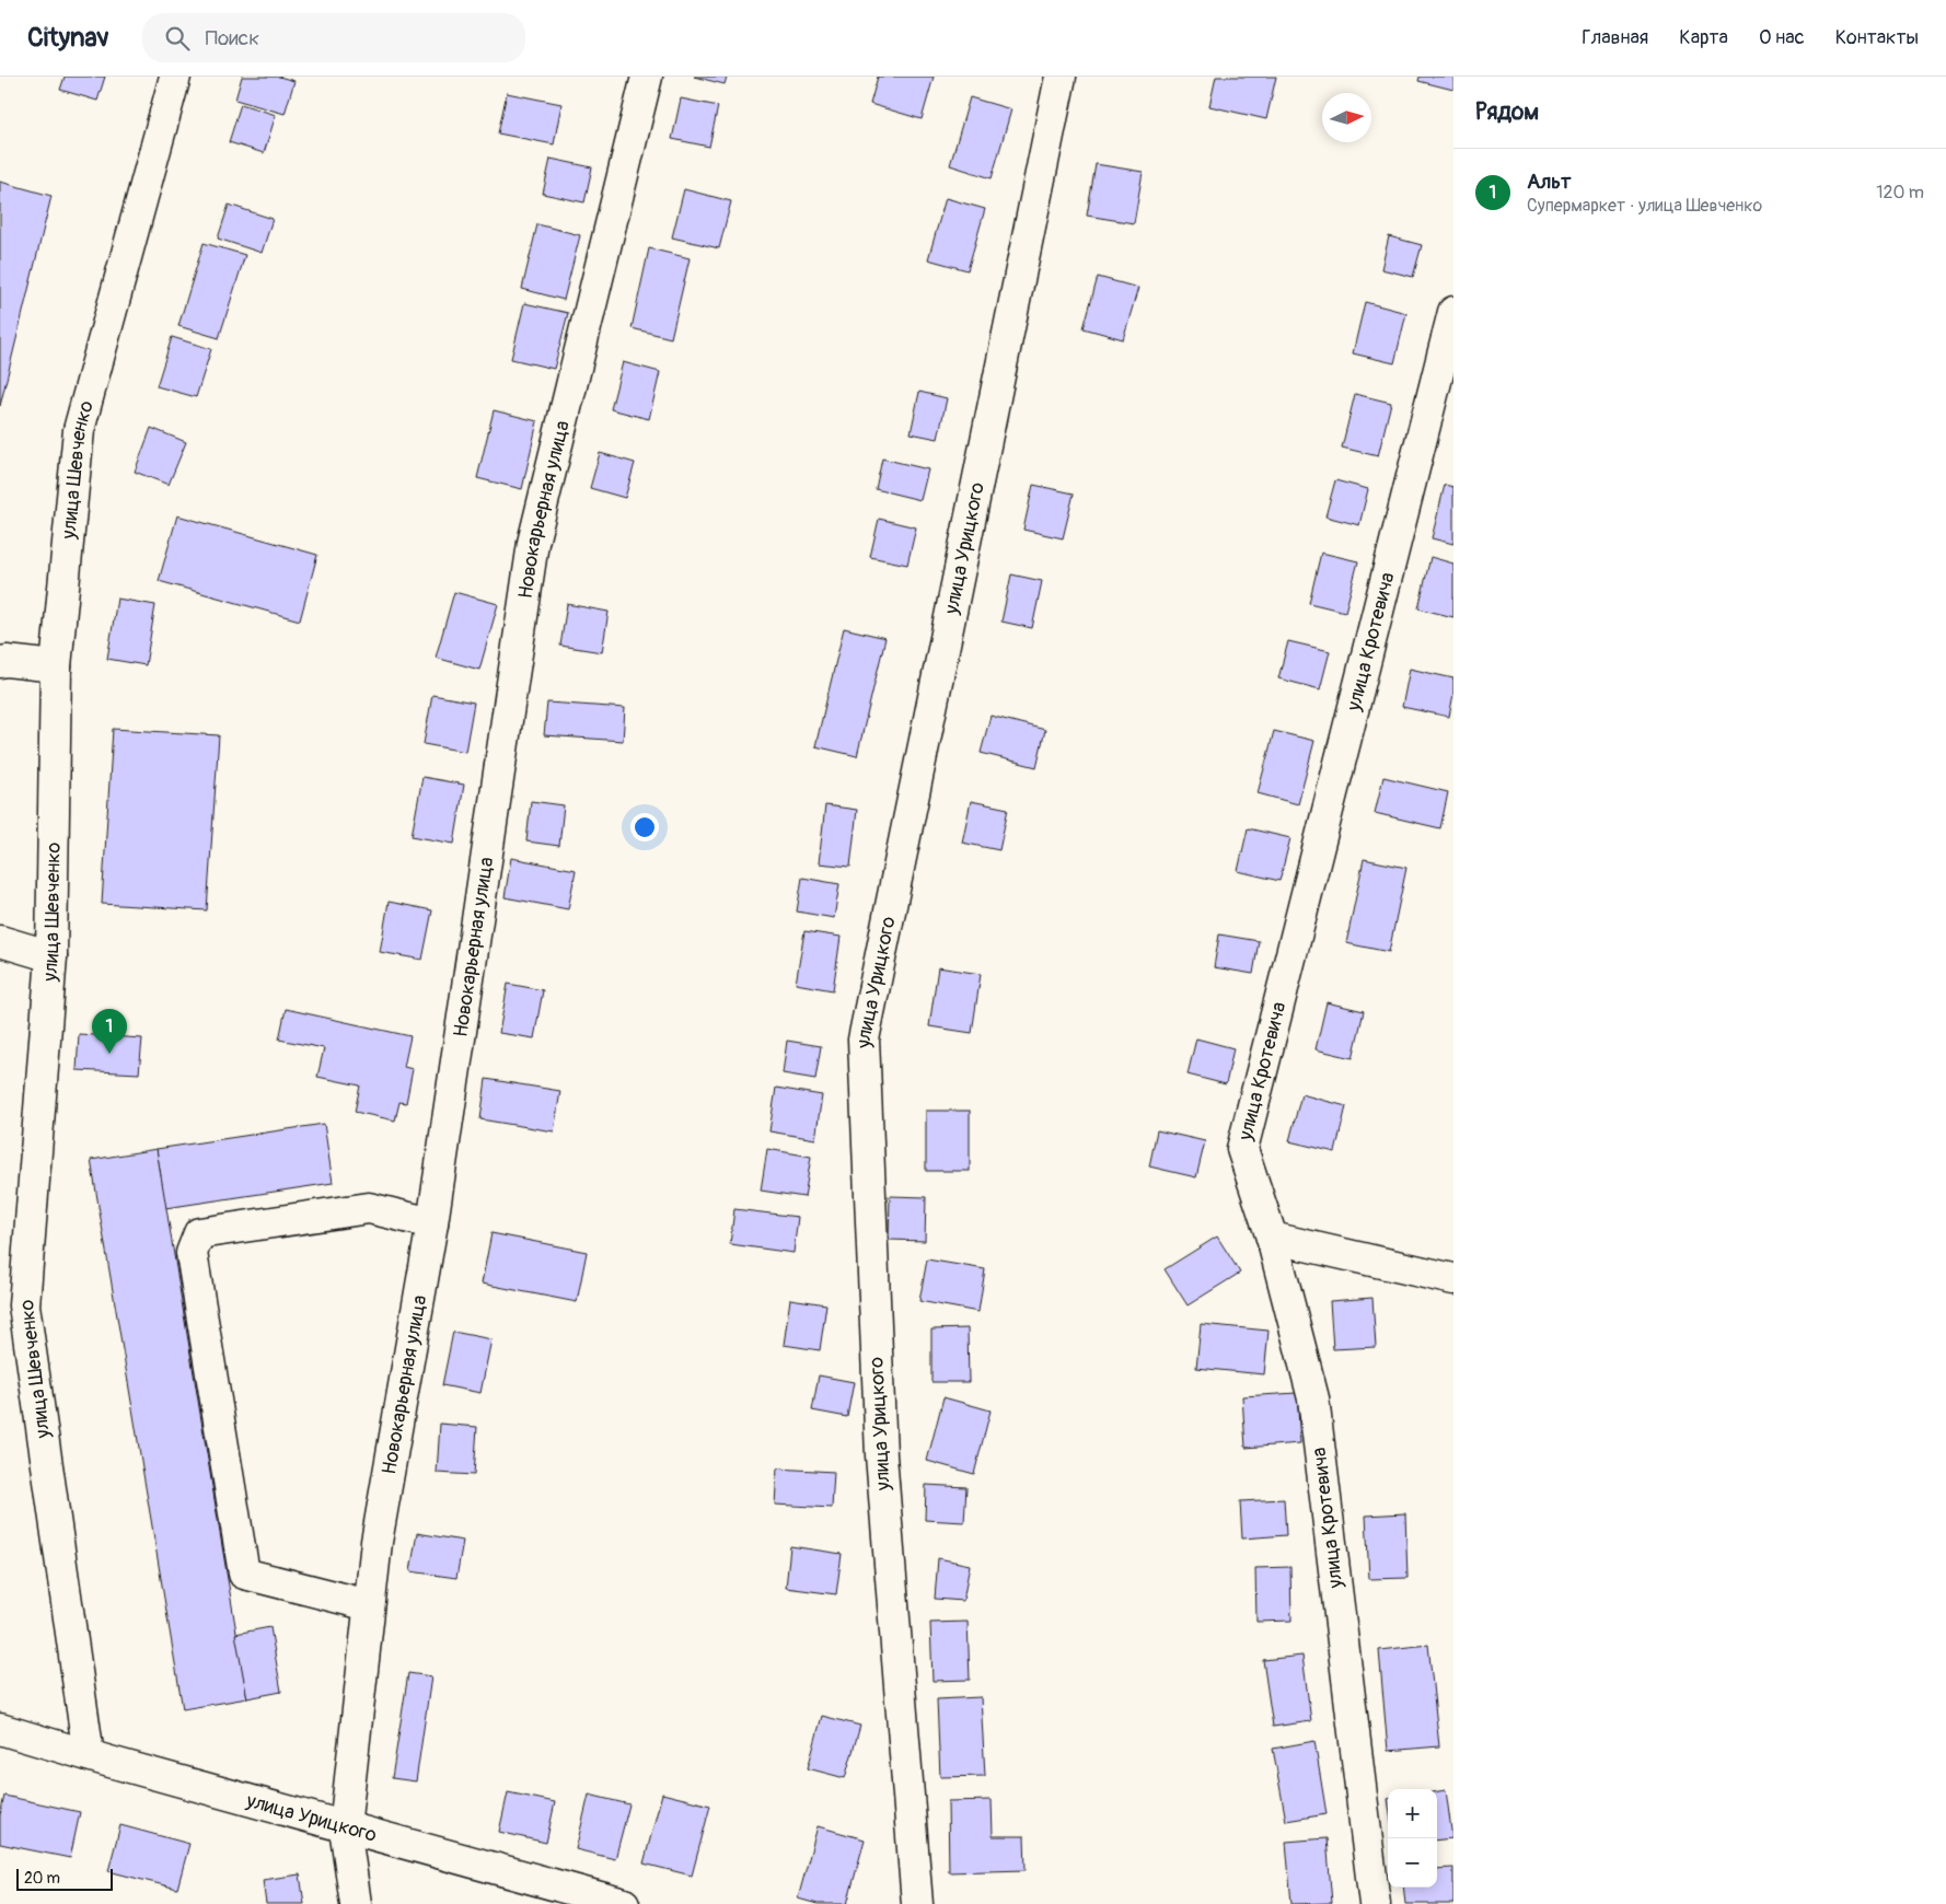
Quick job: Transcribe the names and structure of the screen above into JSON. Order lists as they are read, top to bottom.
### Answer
{
  "streets": {
    "street": [
      "улица Шевченко",
      "Новокарьерная улица",
      "улица Урицкого",
      "улица Кротевича"
    ]
  },
  "crossings": [
    ["улица Шевченко", "улица Урицкого"],
    ["Новокарьерная улица", "улица Урицкого"]
  ],
  "scale_bar": "20 m",
  "north": "right",
  "page": {
    "header": "Citynav",
    "search": "Поиск",
    "nav": [
      "Главная",
      "Карта",
      "О нас",
      "Контакты"
    ],
    "heading": "Рядом",
    "list": [
      {
        "mark": "1",
        "name": "Альт",
        "note": "Супермаркет · улица Шевченко",
        "value": "120 m"
      }
    ],
    "pins": "1",
    "map_buttons": ["+", "−"],
    "scale": "20 m"
  }
}
